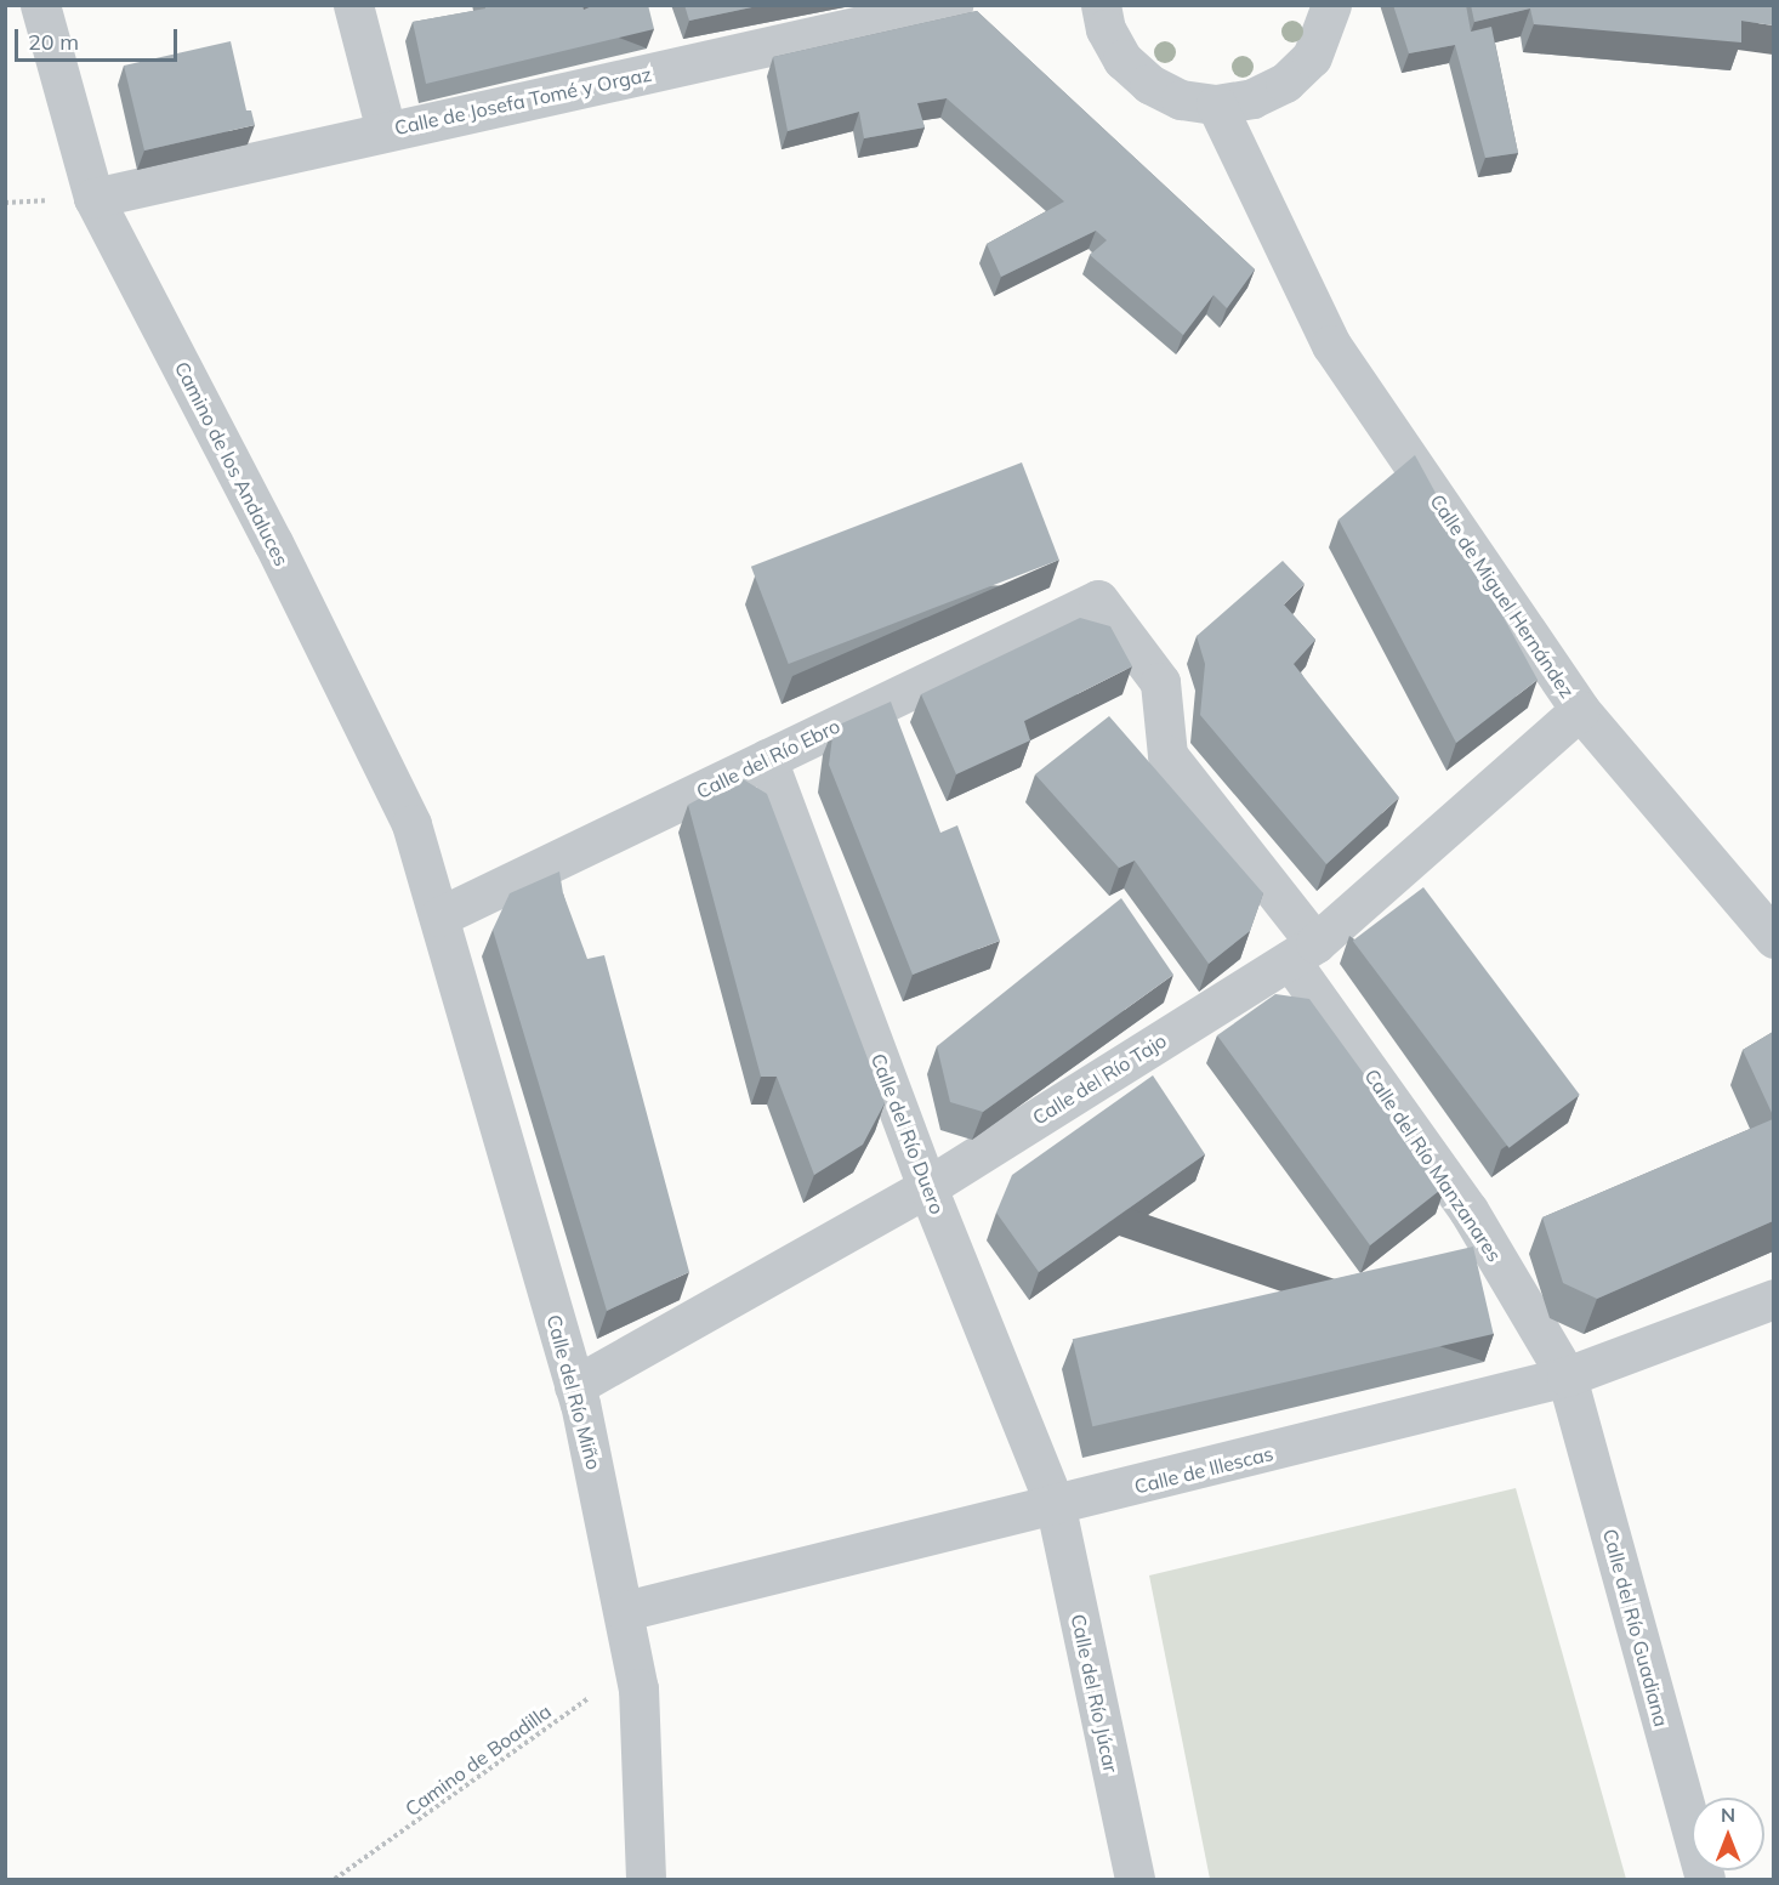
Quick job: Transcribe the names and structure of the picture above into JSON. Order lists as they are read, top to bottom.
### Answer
{
  "streets": {
    "street": [
      "Calle de Josefa Tomé y Orgaz",
      "Camino de los Andaluces",
      "Calle de Miguel Hernández",
      "Calle del Río Ebro",
      "Calle del Río Tajo",
      "Calle del Río Duero",
      "Calle del Río Manzanares",
      "Calle del Río Miño",
      "Calle de Illescas",
      "Calle del Río Guadiana",
      "Calle del Río Júcar"
    ],
    "path": ["Camino de Boadilla"]
  },
  "crossings": [
    ["Calle de Josefa Tomé y Orgaz", "Camino de los Andaluces"],
    ["Camino de los Andaluces", "Calle del Río Ebro"],
    ["Camino de los Andaluces", "Calle del Río Miño"],
    ["Calle de Miguel Hernández", "Calle del Río Tajo"],
    ["Calle del Río Ebro", "Calle del Río Duero"],
    ["Calle del Río Ebro", "Calle del Río Manzanares"],
    ["Calle del Río Ebro", "Calle del Río Miño"],
    ["Calle del Río Tajo", "Calle del Río Duero"],
    ["Calle del Río Tajo", "Calle del Río Manzanares"],
    ["Calle del Río Tajo", "Calle del Río Miño"],
    ["Calle del Río Duero", "Calle de Illescas"],
    ["Calle del Río Duero", "Calle del Río Júcar"],
    ["Calle del Río Manzanares", "Calle de Illescas"],
    ["Calle del Río Manzanares", "Calle del Río Guadiana"],
    ["Calle del Río Miño", "Calle de Illescas"],
    ["Calle del Río Miño", "Camino de Boadilla"],
    ["Calle de Illescas", "Calle del Río Guadiana"],
    ["Calle de Illescas", "Calle del Río Júcar"]
  ],
  "scale_bar": "20 m",
  "north": "top"
}
